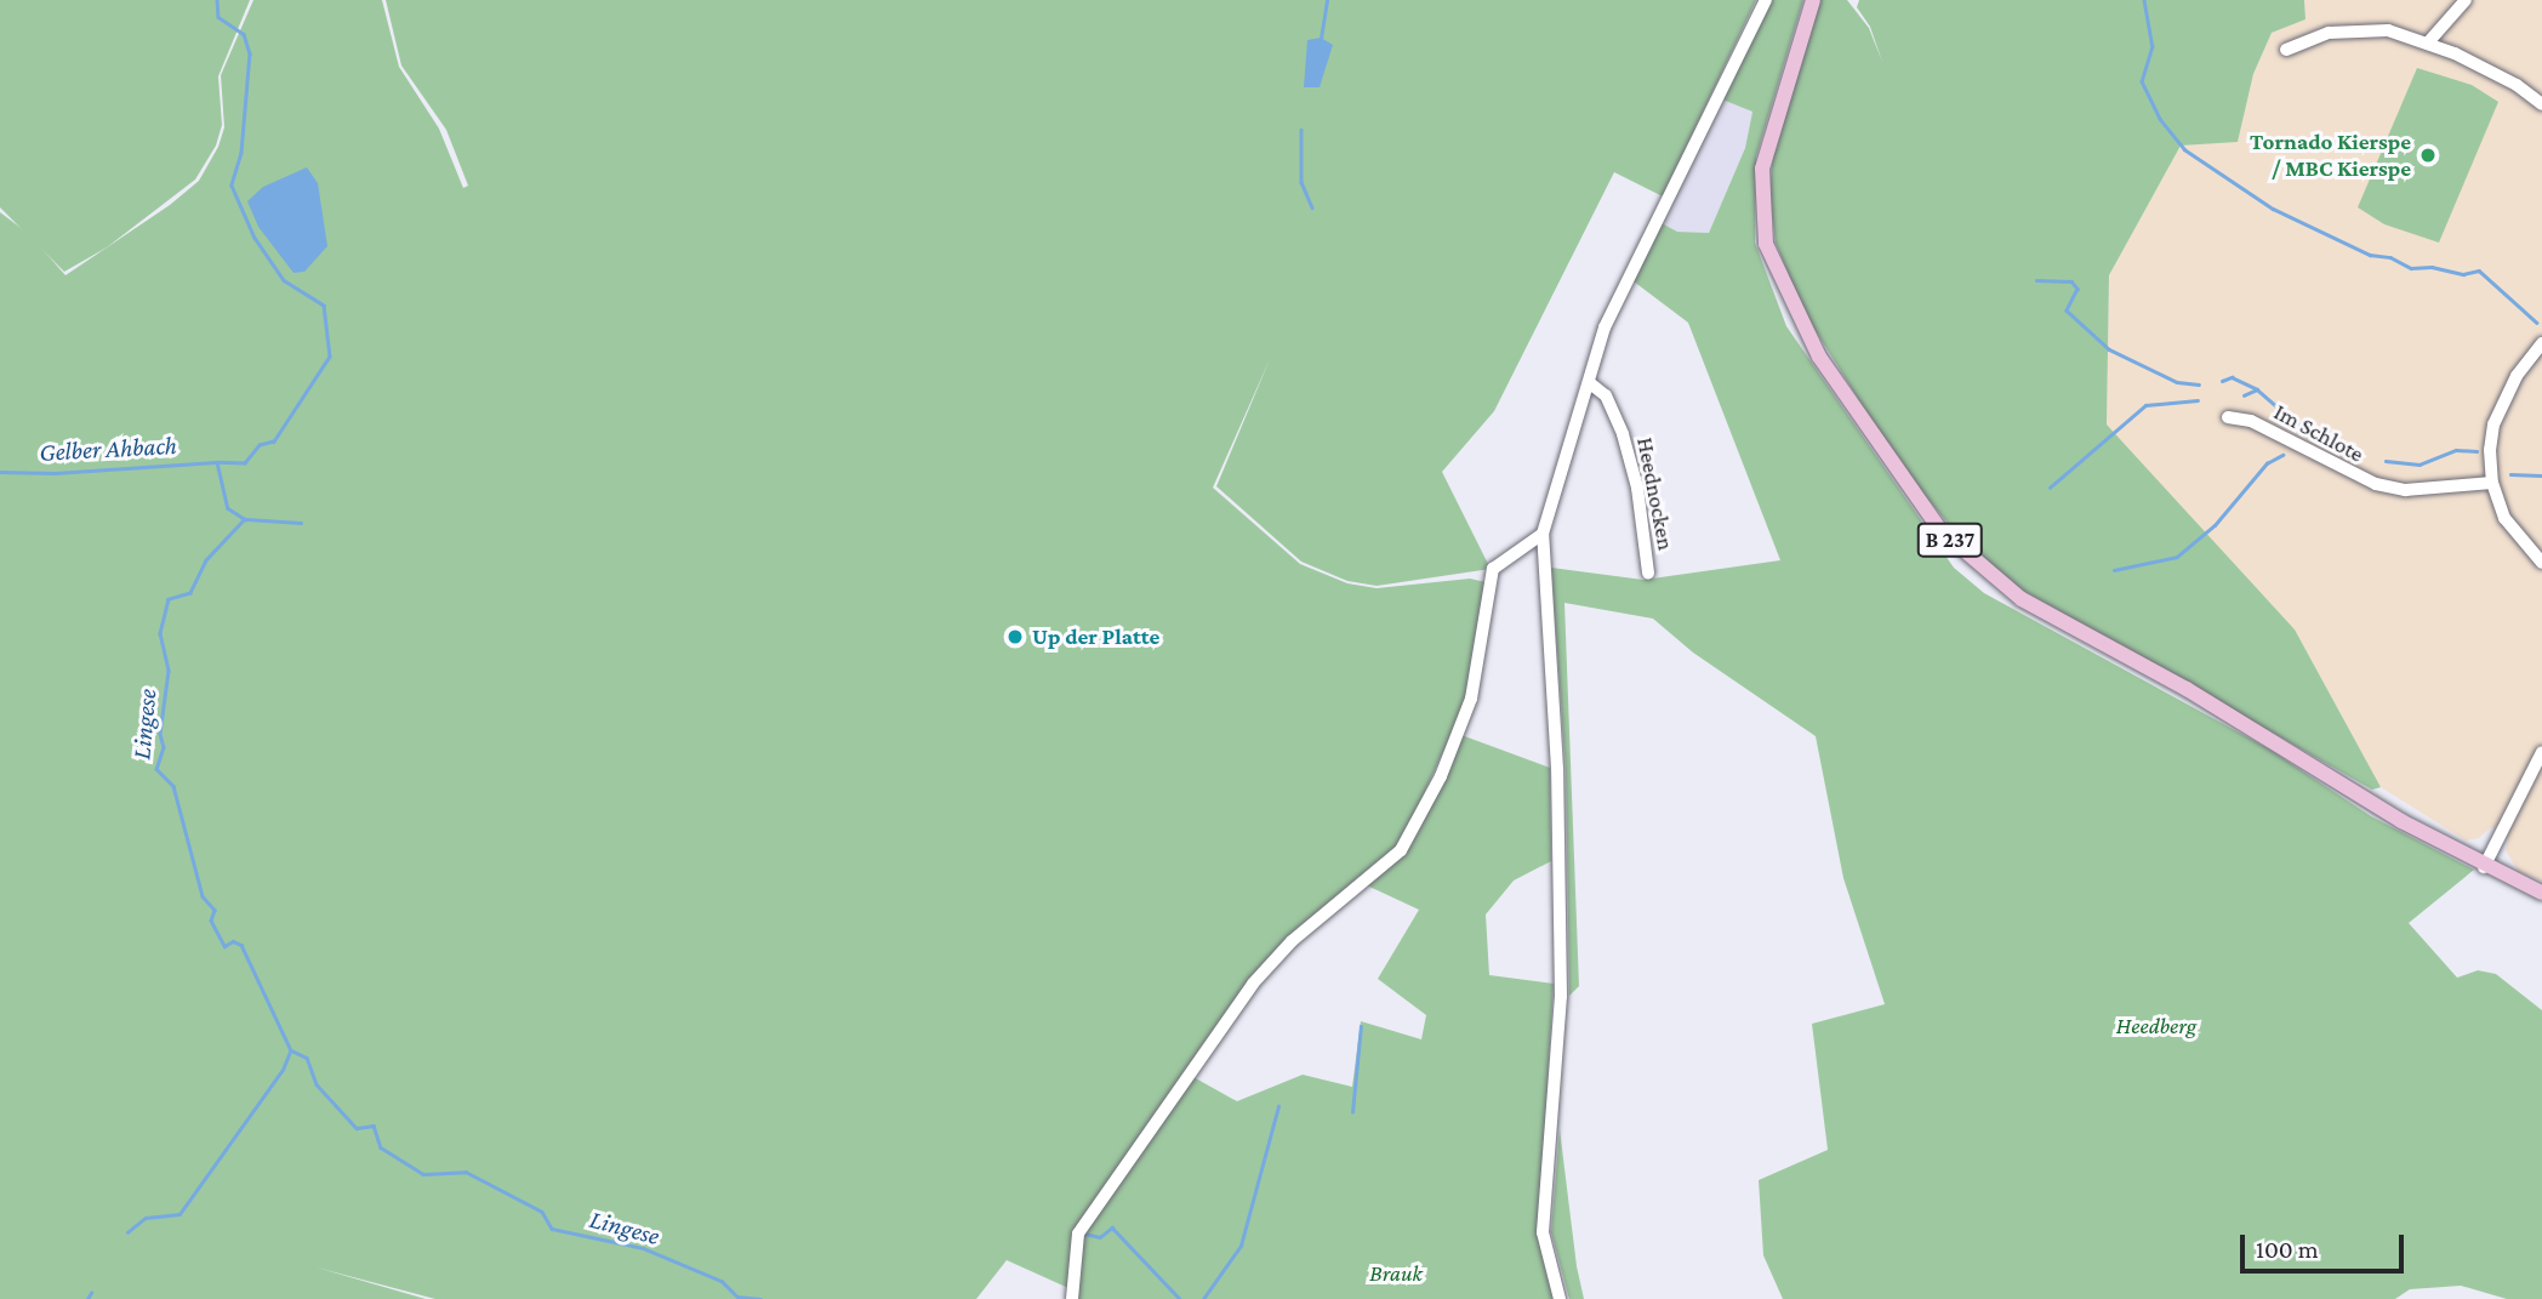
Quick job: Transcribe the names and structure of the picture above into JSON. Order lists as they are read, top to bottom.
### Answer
{
  "streets": {
    "main road": ["B 237"],
    "street": ["Im Schlote", "Heednocken"]
  },
  "water": ["Gelber Ahbach", "Lingese"],
  "parks": ["Heedberg", "Brauk"],
  "places": ["Tornado Kierspe / MBC Kierspe", "Up der Platte"],
  "scale_bar": "100 m"
}
